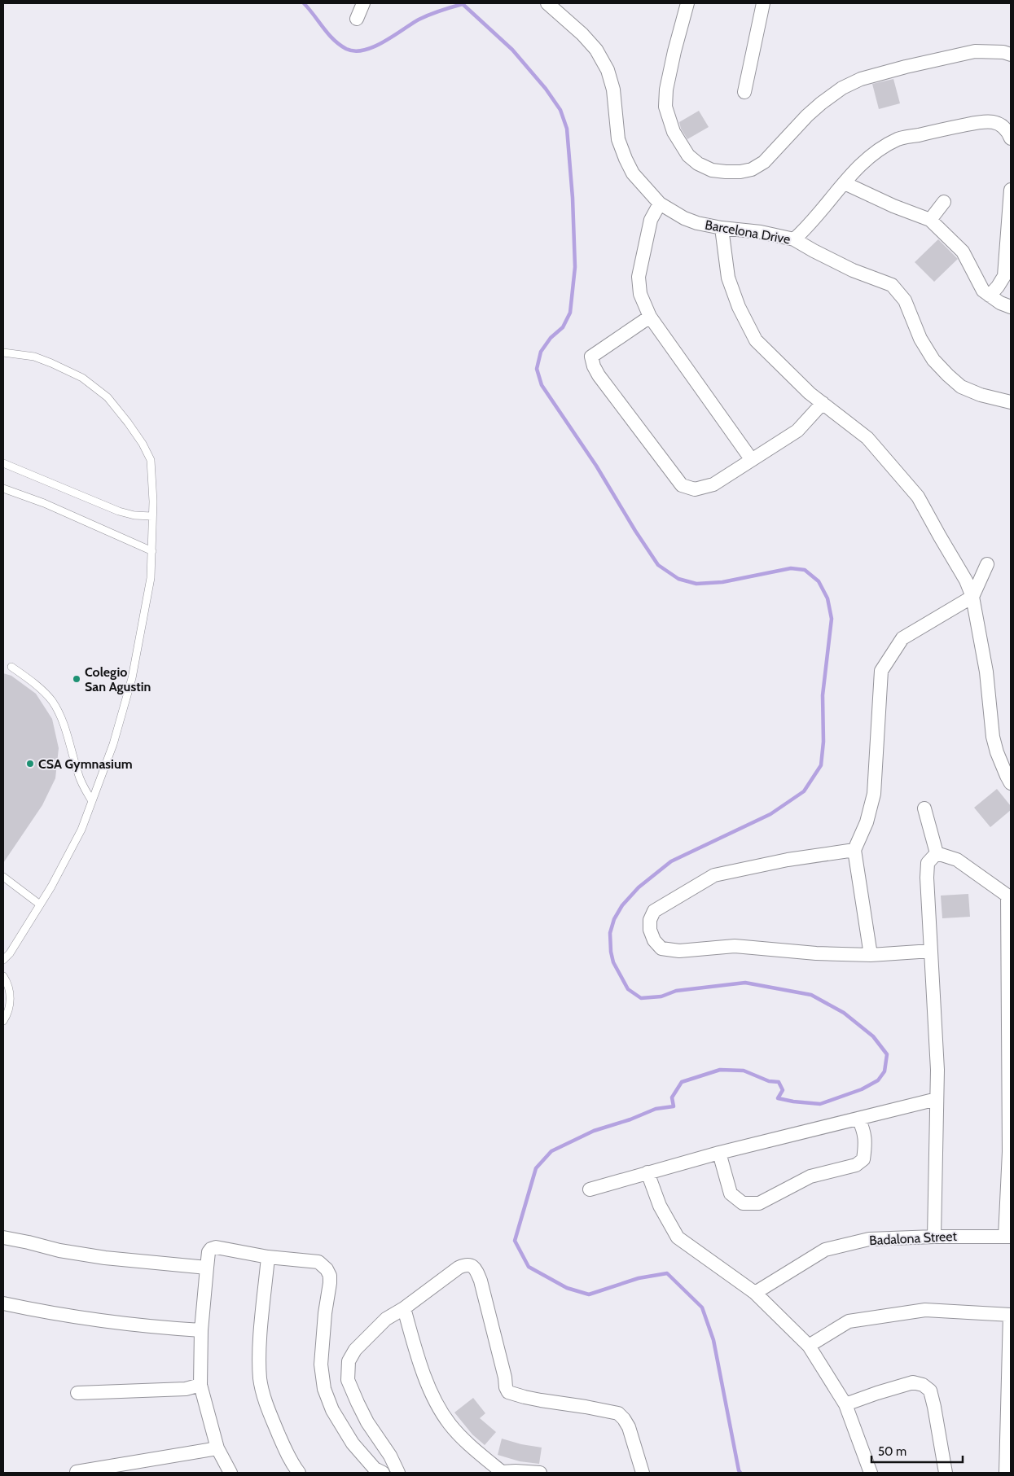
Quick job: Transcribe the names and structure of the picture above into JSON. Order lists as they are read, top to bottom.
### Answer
{
  "streets": {
    "street": ["Barcelona Drive", "Badalona Street"]
  },
  "places": ["Colegio San Agustin", "CSA Gymnasium"],
  "scale_bar": "50 m"
}
